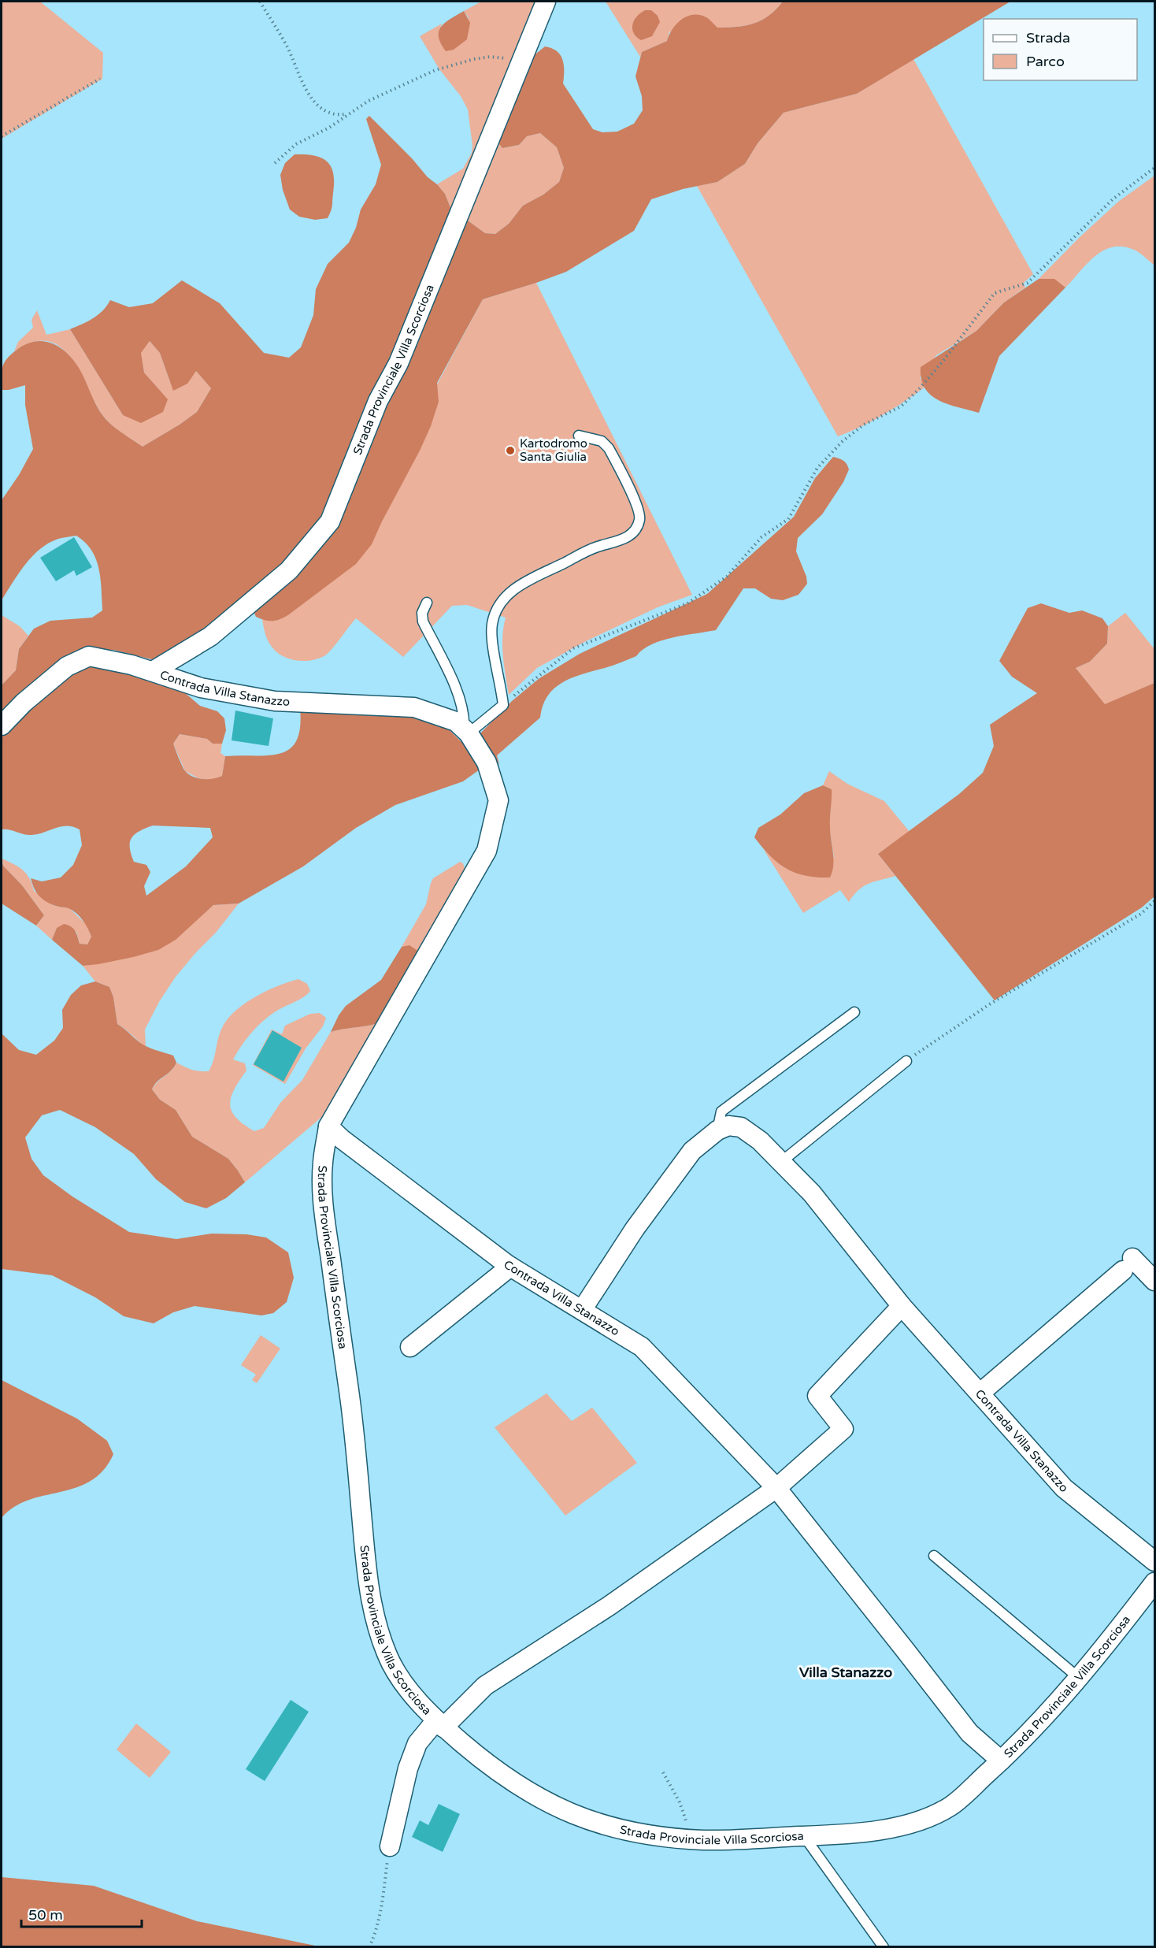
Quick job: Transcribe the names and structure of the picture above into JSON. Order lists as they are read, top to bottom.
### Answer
{
  "streets": {
    "street": ["Strada Provinciale Villa Scorciosa", "Contrada Villa Stanazzo"]
  },
  "crossings": [
    ["Strada Provinciale Villa Scorciosa", "Contrada Villa Stanazzo"]
  ],
  "districts": ["Villa Stanazzo"],
  "places": ["Kartodromo Santa Giulia"],
  "legend": ["Strada", "Parco"],
  "scale_bar": "50 m"
}
